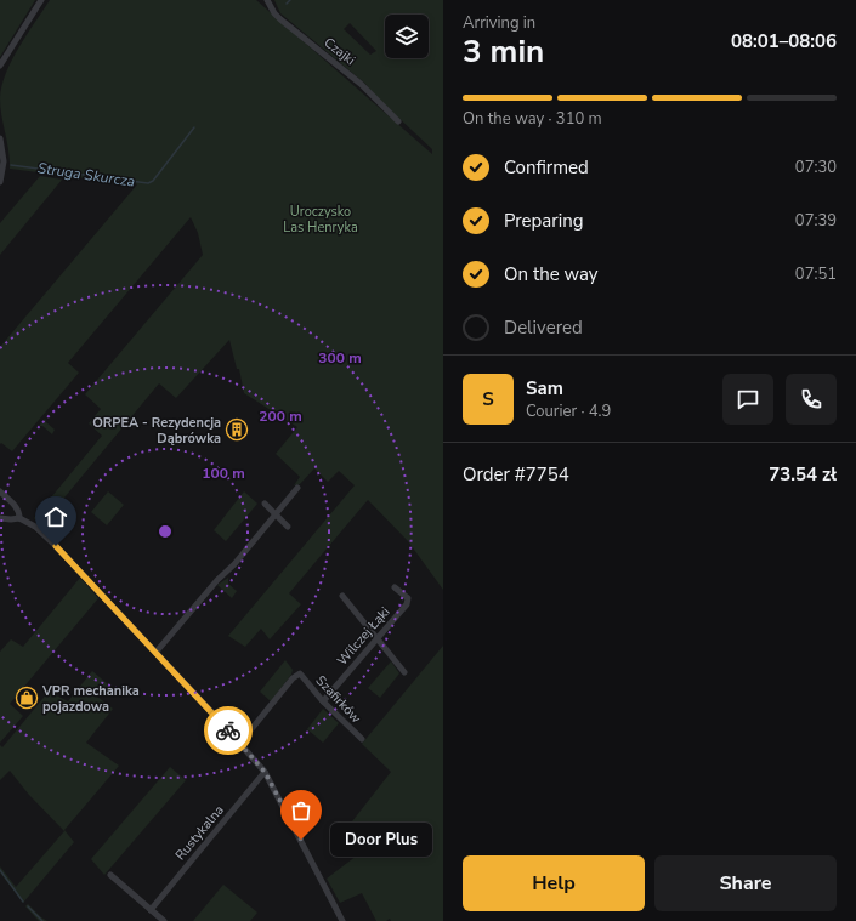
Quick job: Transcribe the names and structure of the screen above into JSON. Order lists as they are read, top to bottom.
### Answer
{
  "streets": {
    "street": [
      "Czajki",
      "Wilczej Łąki",
      "Szafirków",
      "Rustykalna"
    ]
  },
  "crossings": [
    ["Wilczej Łąki", "Szafirków"]
  ],
  "water": ["Struga Skurcza"],
  "parks": ["Uroczysko Las Henryka"],
  "places": {
    "building": ["ORPEA - Rezydencja Dąbrówka"],
    "shop": ["VPR mechanika pojazdowa"],
    "other": ["Door Plus"]
  },
  "page": {
    "heading": ["3 min", "Arriving in", "08:01–08:06"],
    "panel": [
      "Sam",
      "Courier · 4.9",
      "Order #7754",
      "73.54 zł"
    ],
    "bar": "On the way · 310 m",
    "list": [
      ["Confirmed", "07:30"],
      ["Preparing", "07:39"],
      ["On the way", "07:51"],
      "Delivered"
    ],
    "round": "S",
    "bubble": "Door Plus",
    "buttons": ["Help", "Share"]
  },
  "rings": ["300 m", "200 m", "100 m"]
}
